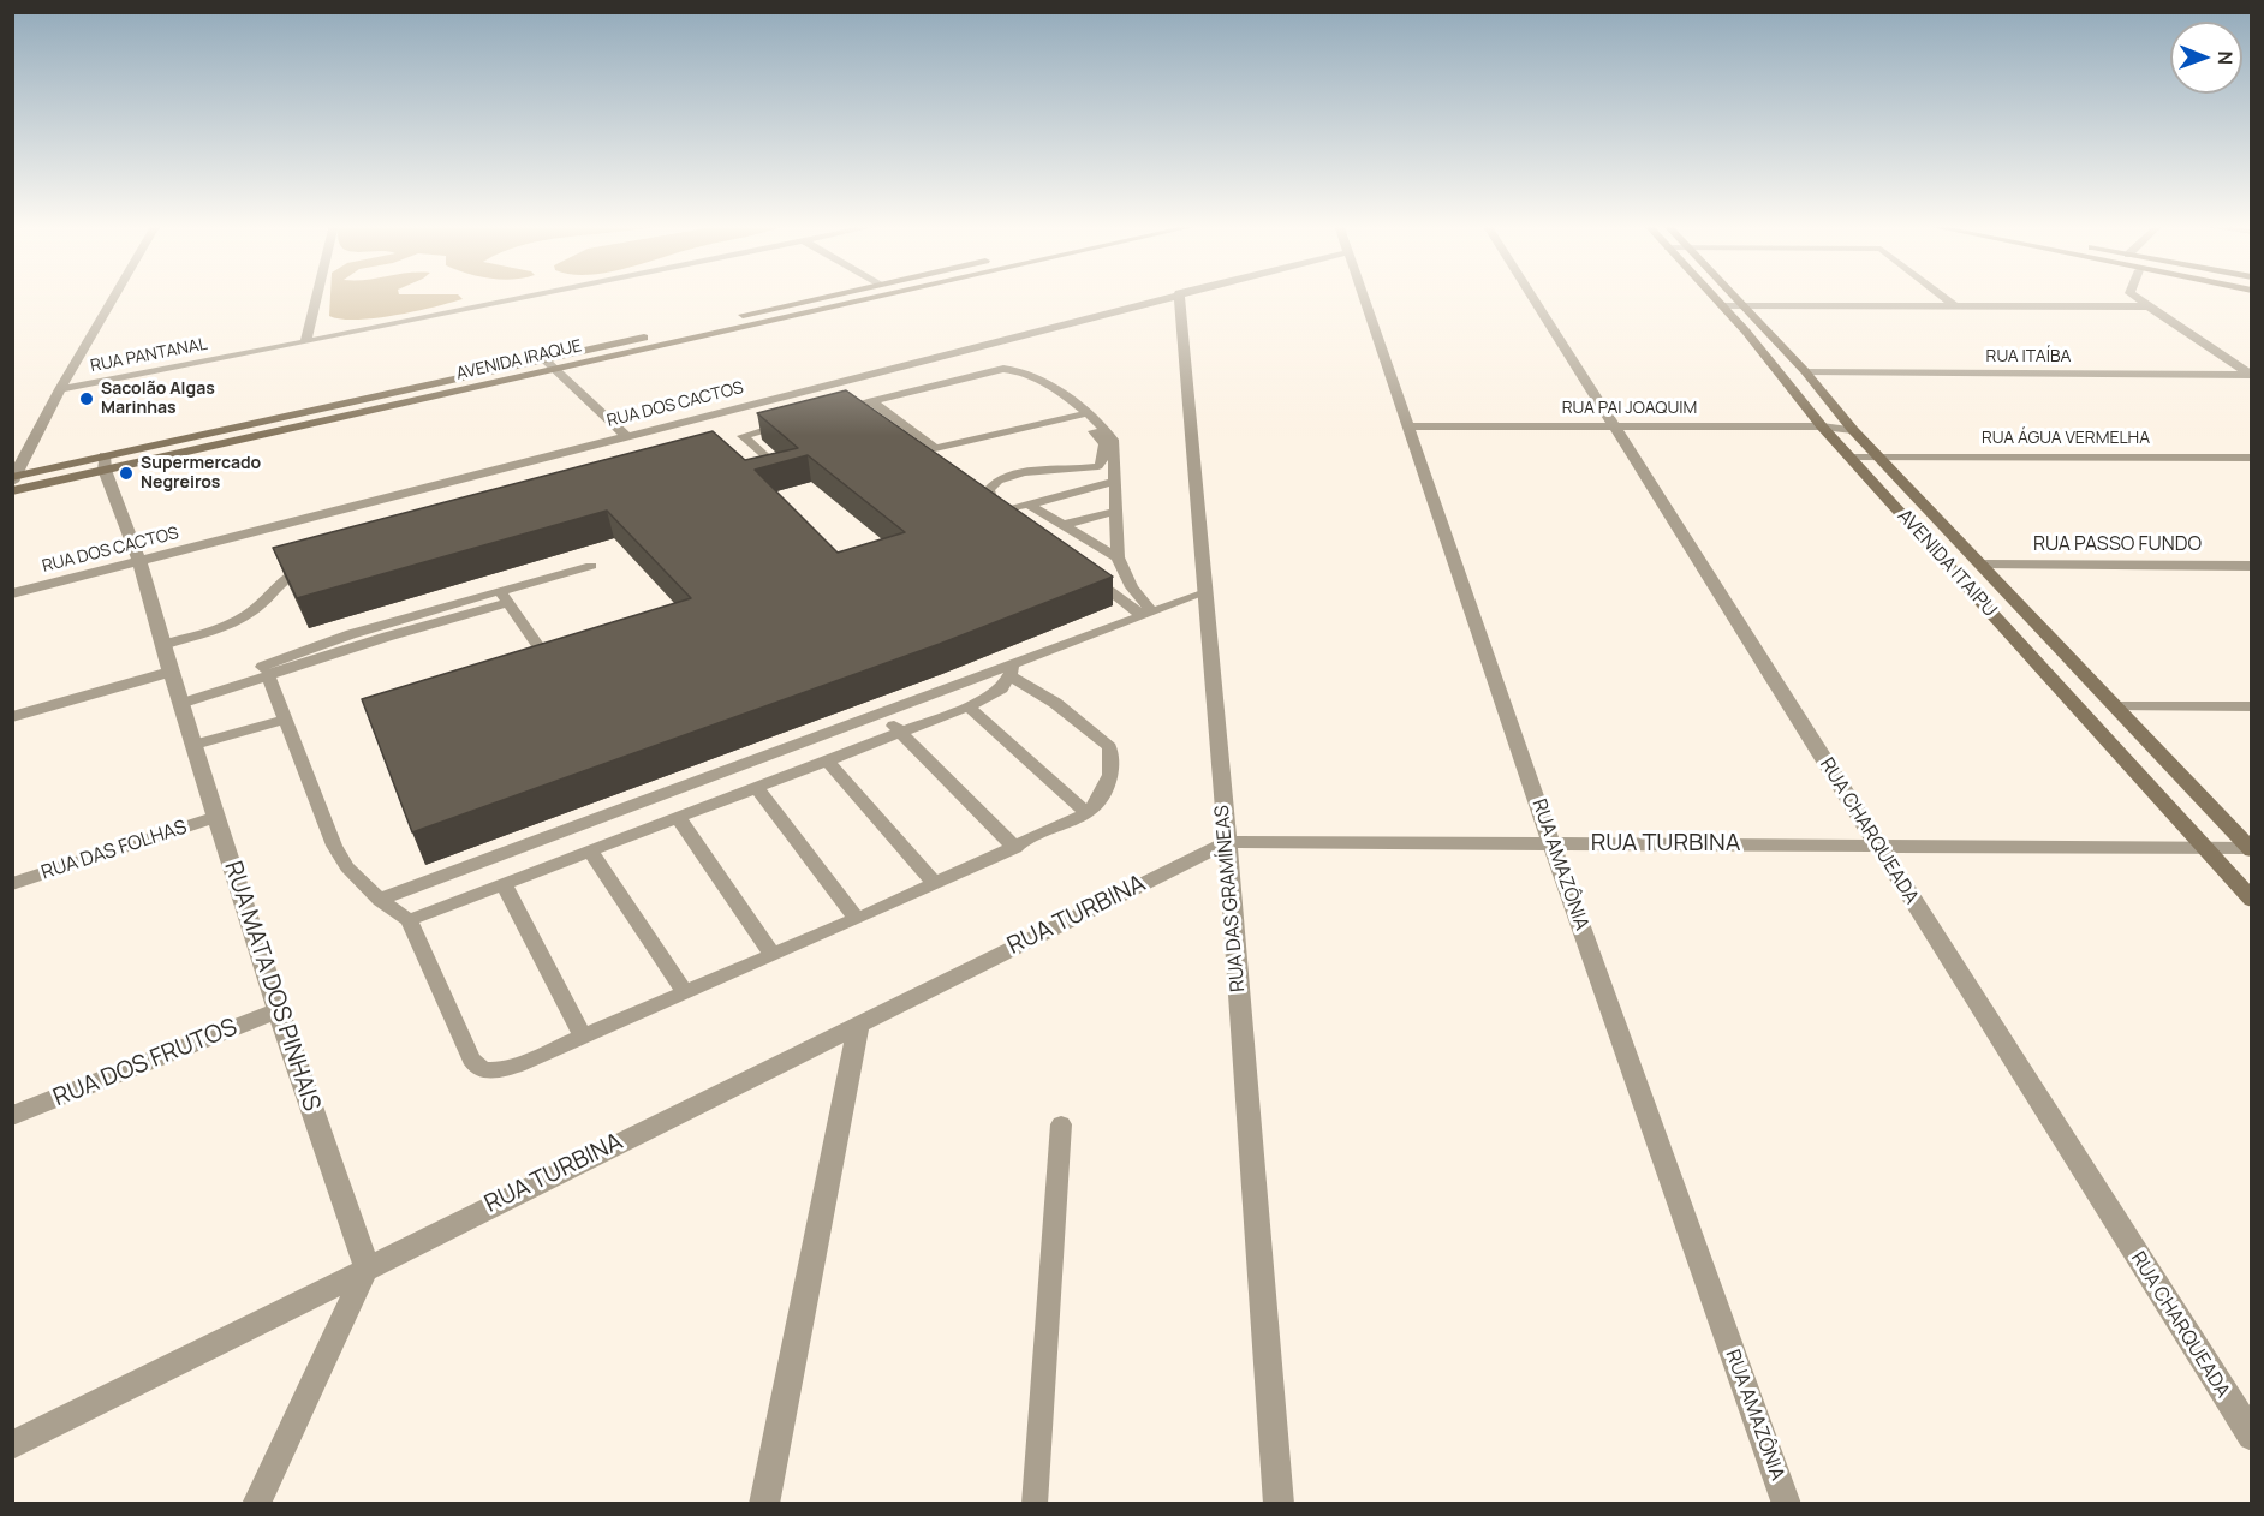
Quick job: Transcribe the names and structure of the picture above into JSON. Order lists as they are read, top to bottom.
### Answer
{
  "streets": {
    "street": [
      "RUA PANTANAL",
      "RUA ITAÍBA",
      "AVENIDA IRAQUE",
      "RUA DOS CACTOS",
      "RUA PAI JOAQUIM",
      "RUA ÁGUA VERMELHA",
      "RUA PASSO FUNDO",
      "AVENIDA ITAIPU",
      "RUA CHARQUEADA",
      "RUA TURBINA",
      "RUA DAS FOLHAS",
      "RUA AMAZÔNIA",
      "RUA DAS GRAMÍNEAS",
      "RUA MATA DOS PINHAIS",
      "RUA DOS FRUTOS"
    ]
  },
  "crossings": [
    ["RUA ITAÍBA", "AVENIDA ITAIPU"],
    ["AVENIDA IRAQUE", "RUA MATA DOS PINHAIS"],
    ["RUA DOS CACTOS", "RUA MATA DOS PINHAIS"],
    ["RUA PAI JOAQUIM", "AVENIDA ITAIPU"],
    ["RUA PAI JOAQUIM", "RUA CHARQUEADA"],
    ["RUA PAI JOAQUIM", "RUA AMAZÔNIA"],
    ["RUA ÁGUA VERMELHA", "AVENIDA ITAIPU"],
    ["RUA PASSO FUNDO", "AVENIDA ITAIPU"],
    ["AVENIDA ITAIPU", "RUA TURBINA"],
    ["RUA CHARQUEADA", "RUA TURBINA"],
    ["RUA TURBINA", "RUA AMAZÔNIA"],
    ["RUA TURBINA", "RUA DAS GRAMÍNEAS"],
    ["RUA TURBINA", "RUA MATA DOS PINHAIS"],
    ["RUA DAS FOLHAS", "RUA MATA DOS PINHAIS"],
    ["RUA MATA DOS PINHAIS", "RUA DOS FRUTOS"]
  ],
  "places": ["Sacolão Algas Marinhas", "Supermercado Negreiros"],
  "north": "right"
}
